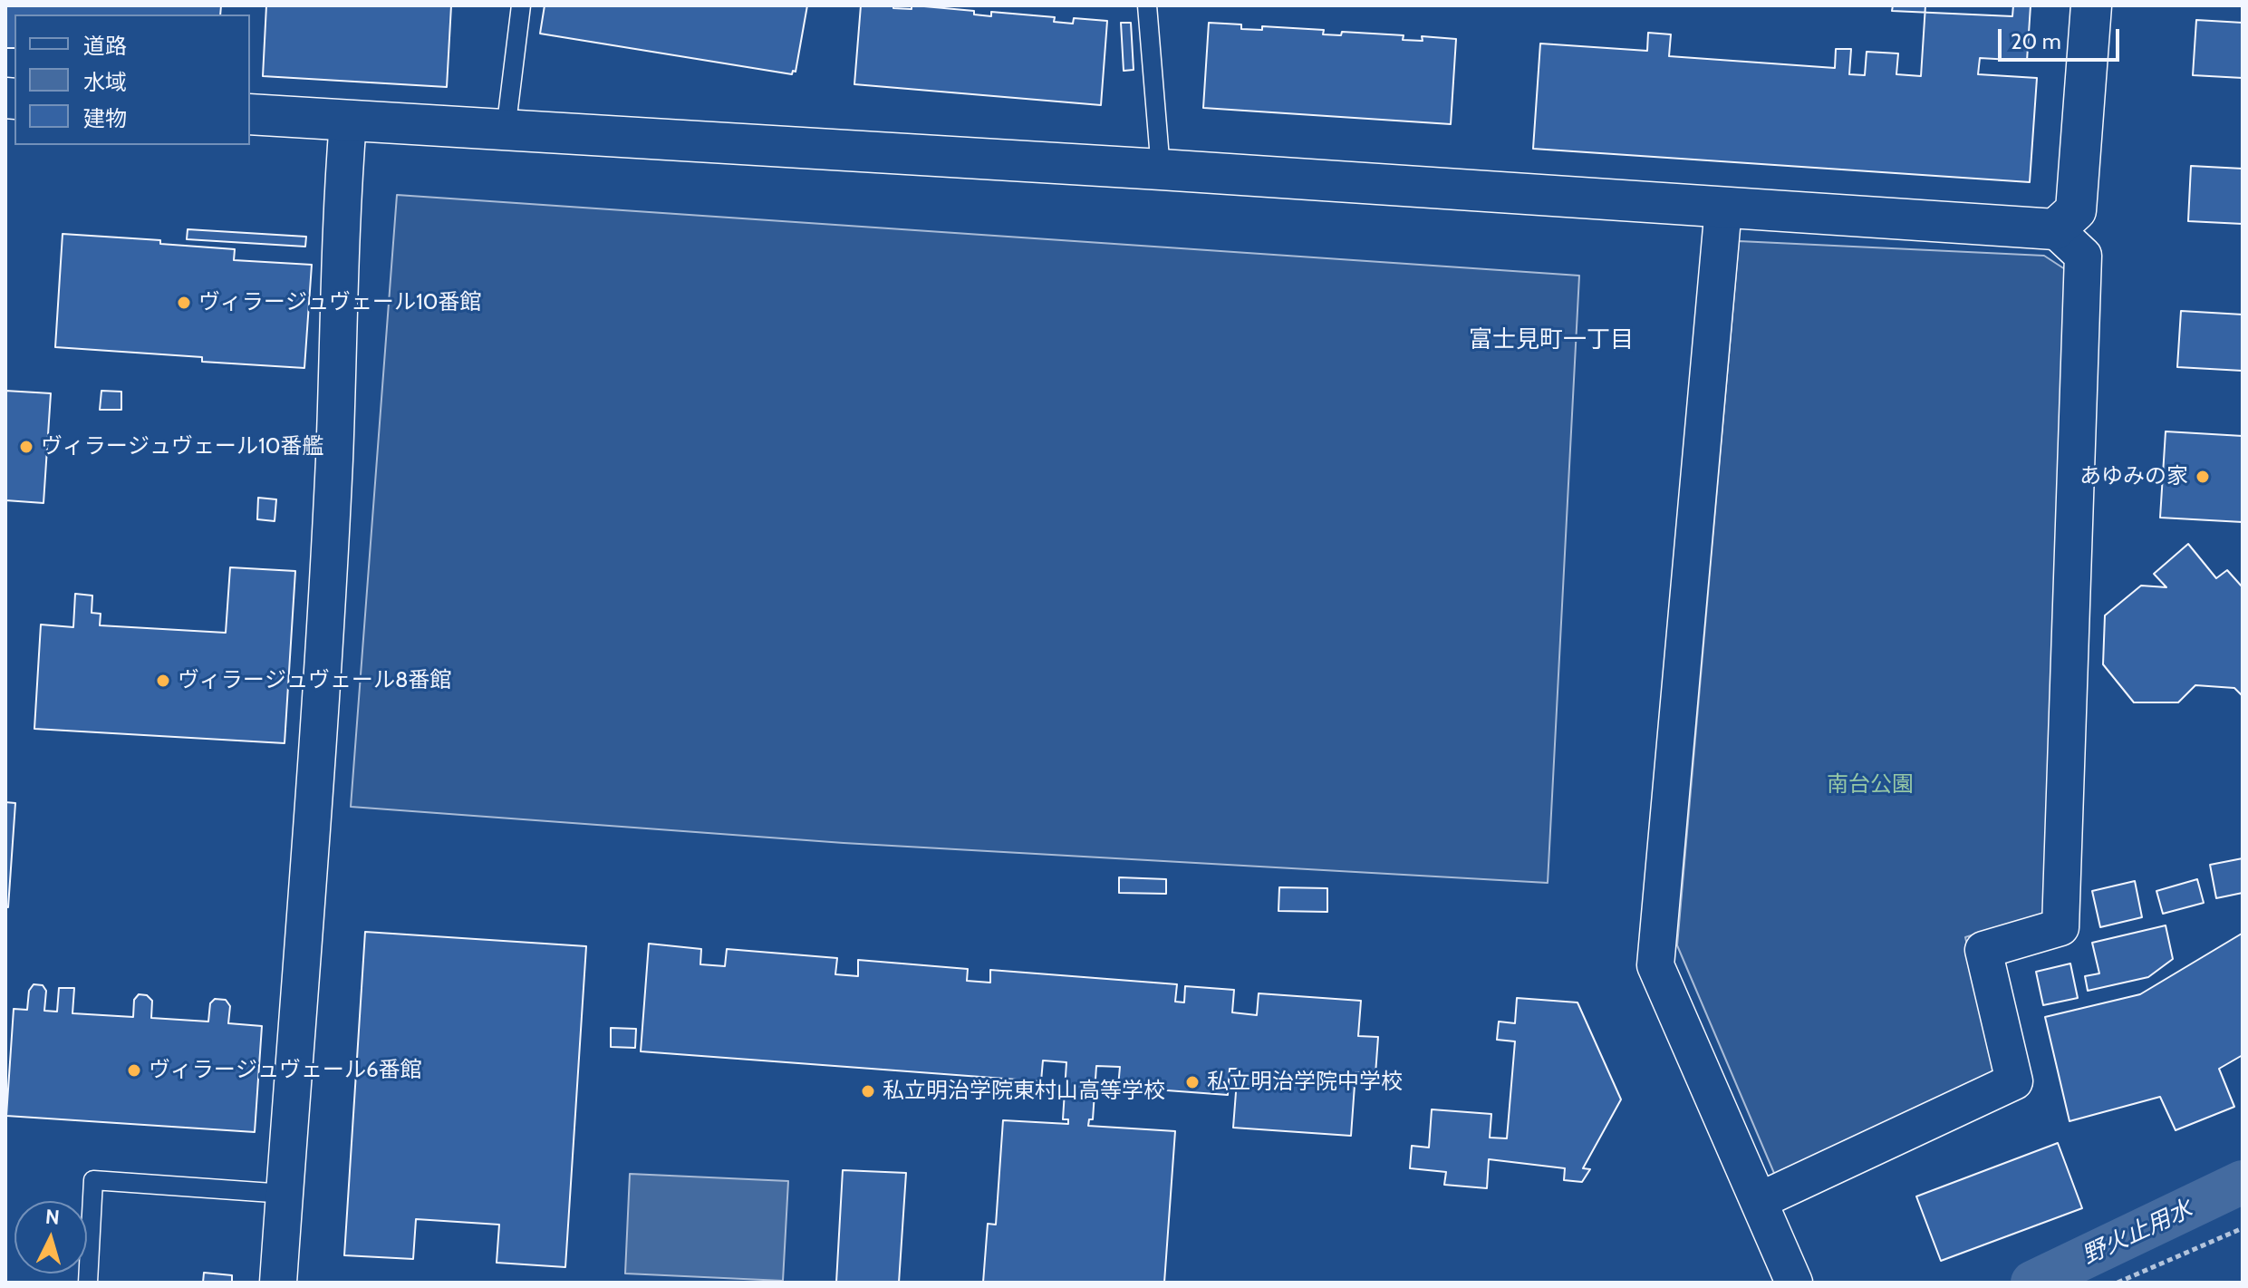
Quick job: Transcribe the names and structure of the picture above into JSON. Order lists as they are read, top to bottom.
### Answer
{
  "districts": ["富士見町一丁目"],
  "water": ["野火止用水"],
  "parks": ["南台公園"],
  "places": [
    "ヴィラージュヴェール10番館",
    "ヴィラージュヴェール10番艦",
    "あゆみの家",
    "ヴィラージュヴェール8番館",
    "ヴィラージュヴェール6番館",
    "私立明治学院中学校",
    "私立明治学院東村山高等学校"
  ],
  "legend": ["道路", "水域", "建物"],
  "scale_bar": "20 m",
  "north": "top"
}
